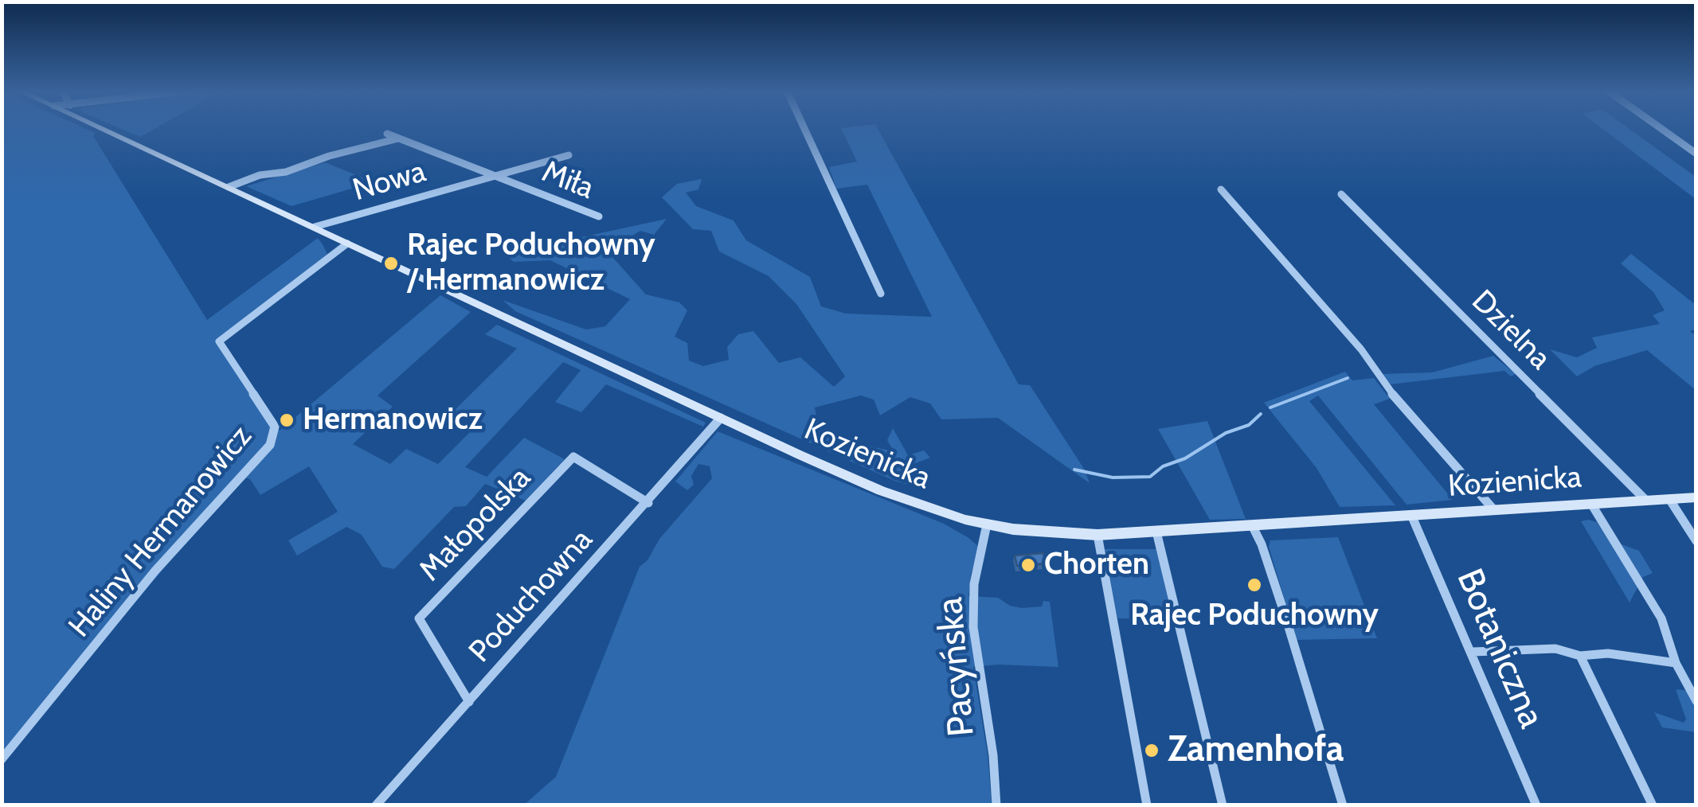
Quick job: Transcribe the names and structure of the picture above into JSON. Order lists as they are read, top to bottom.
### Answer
{
  "streets": {
    "main road": ["Kozienicka"],
    "street": [
      "Miła",
      "Nowa",
      "Dzielna",
      "Małopolska",
      "Haliny Hermanowicz",
      "Poduchowna",
      "Botaniczna",
      "Pacyńska"
    ]
  },
  "crossings": [
    ["Miła", "Nowa"],
    ["Nowa", "Kozienicka"],
    ["Dzielna", "Kozienicka"],
    ["Kozienicka", "Haliny Hermanowicz"],
    ["Kozienicka", "Poduchowna"],
    ["Kozienicka", "Botaniczna"],
    ["Kozienicka", "Pacyńska"],
    ["Małopolska", "Poduchowna"]
  ],
  "places": [
    "Rajec Poduchowny / Hermanowicz",
    "Hermanowicz",
    "Chorten",
    "Rajec Poduchowny",
    "Zamenhofa"
  ]
}
